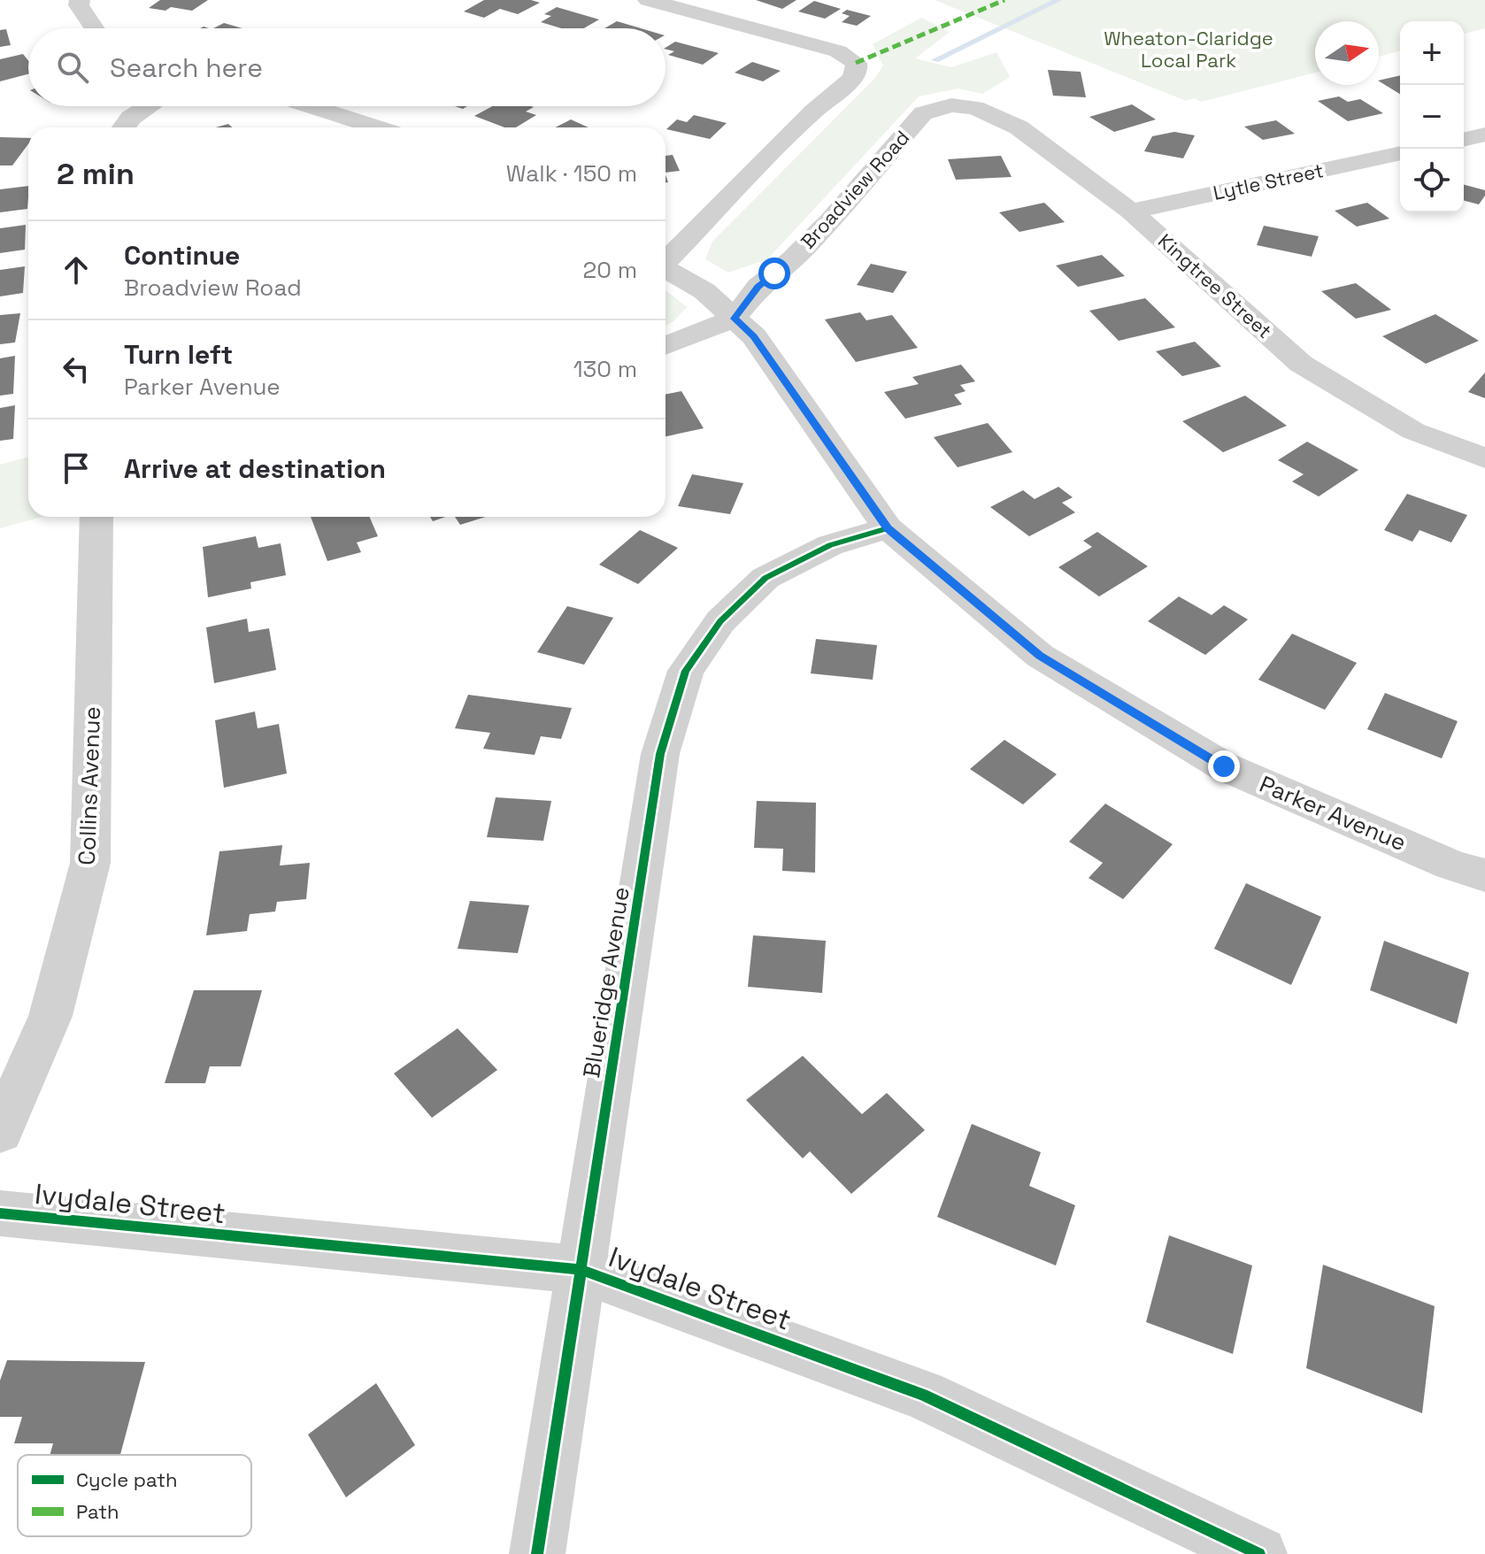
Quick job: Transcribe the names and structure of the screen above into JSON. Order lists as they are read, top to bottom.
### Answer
{
  "streets": {
    "street": [
      "Lytle Street",
      "Broadview Road",
      "Kingtree Street",
      "Collins Avenue",
      "Parker Avenue",
      "Blueridge Avenue",
      "Ivydale Street"
    ]
  },
  "crossings": [
    ["Lytle Street", "Kingtree Street"],
    ["Broadview Road", "Kingtree Street"],
    ["Broadview Road", "Parker Avenue"],
    ["Parker Avenue", "Blueridge Avenue"],
    ["Blueridge Avenue", "Ivydale Street"]
  ],
  "parks": ["Wheaton-Claridge Local Park"],
  "legend": ["Cycle path", "Path"],
  "north": "right",
  "page": {
    "map_buttons": ["+", "−"],
    "search": "Search here",
    "heading": ["2 min", "Walk · 150 m"],
    "list": [
      ["Continue", "Broadview Road", "20 m"],
      ["Turn left", "Parker Avenue", "130 m"],
      "Arrive at destination"
    ]
  }
}
